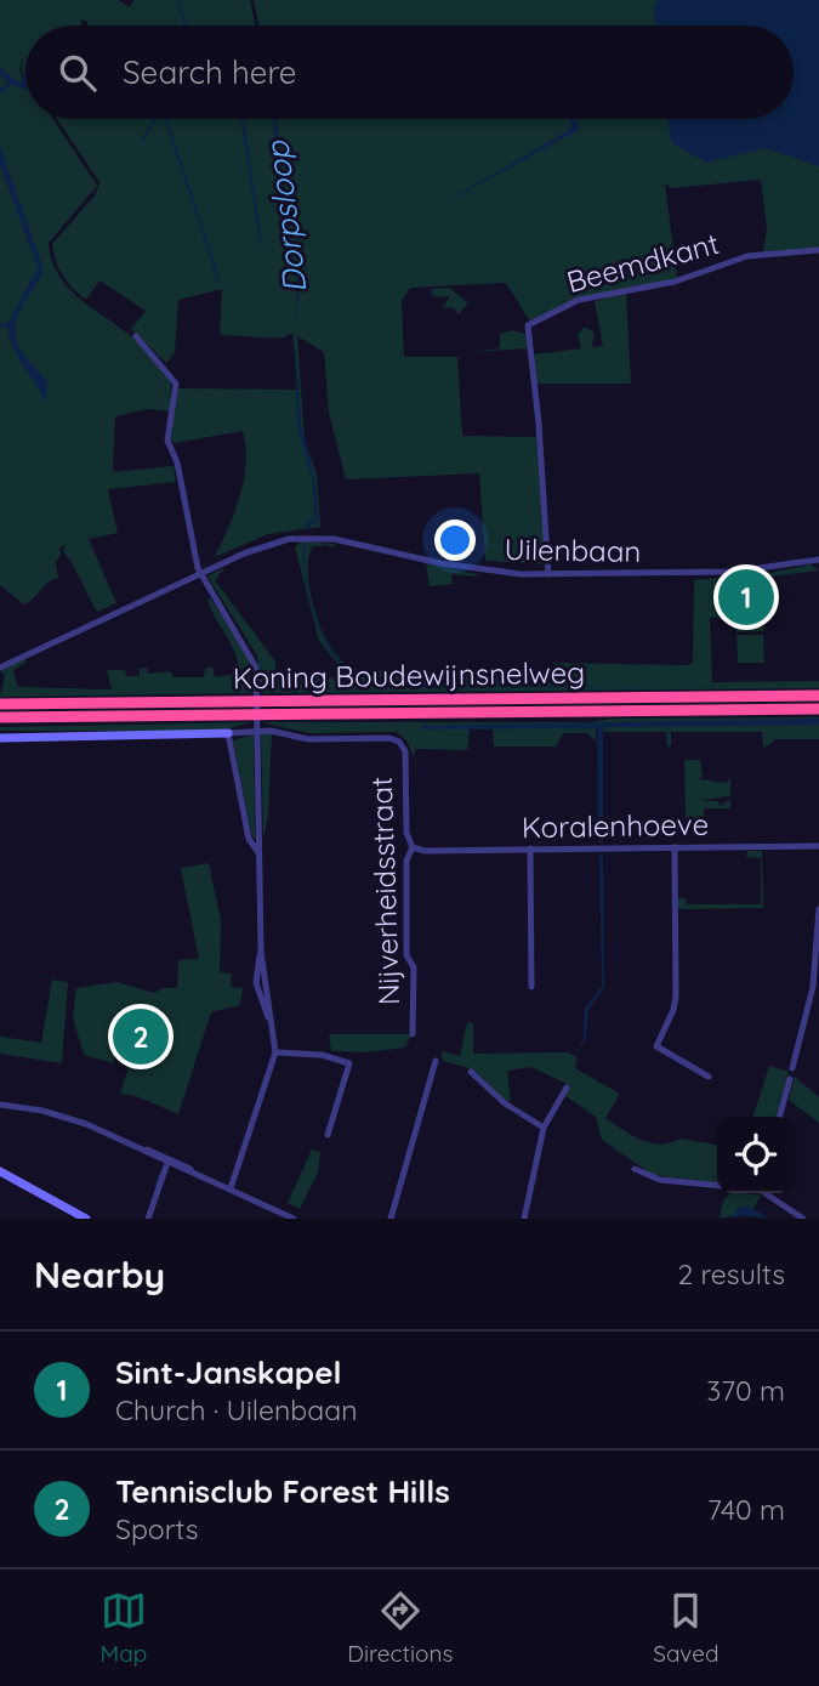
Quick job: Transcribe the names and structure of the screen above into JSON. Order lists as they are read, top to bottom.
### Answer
{
  "streets": {
    "highway": ["Koning Boudewijnsnelweg"],
    "street": [
      "Beemdkant",
      "Uilenbaan",
      "Koralenhoeve",
      "Nijverheidsstraat"
    ]
  },
  "crossings": [
    ["Beemdkant", "Uilenbaan"],
    ["Koralenhoeve", "Nijverheidsstraat"]
  ],
  "water": ["Dorpsloop"],
  "page": {
    "search": "Search here",
    "pins": ["1", "2"],
    "heading": ["Nearby", "2 results"],
    "list": [
      {
        "mark": "1",
        "name": "Sint-Janskapel",
        "note": "Church · Uilenbaan",
        "value": "370 m"
      },
      {
        "mark": "2",
        "name": "Tennisclub Forest Hills",
        "note": "Sports",
        "value": "740 m"
      }
    ],
    "nav": ["Map", "Directions", "Saved"]
  }
}
